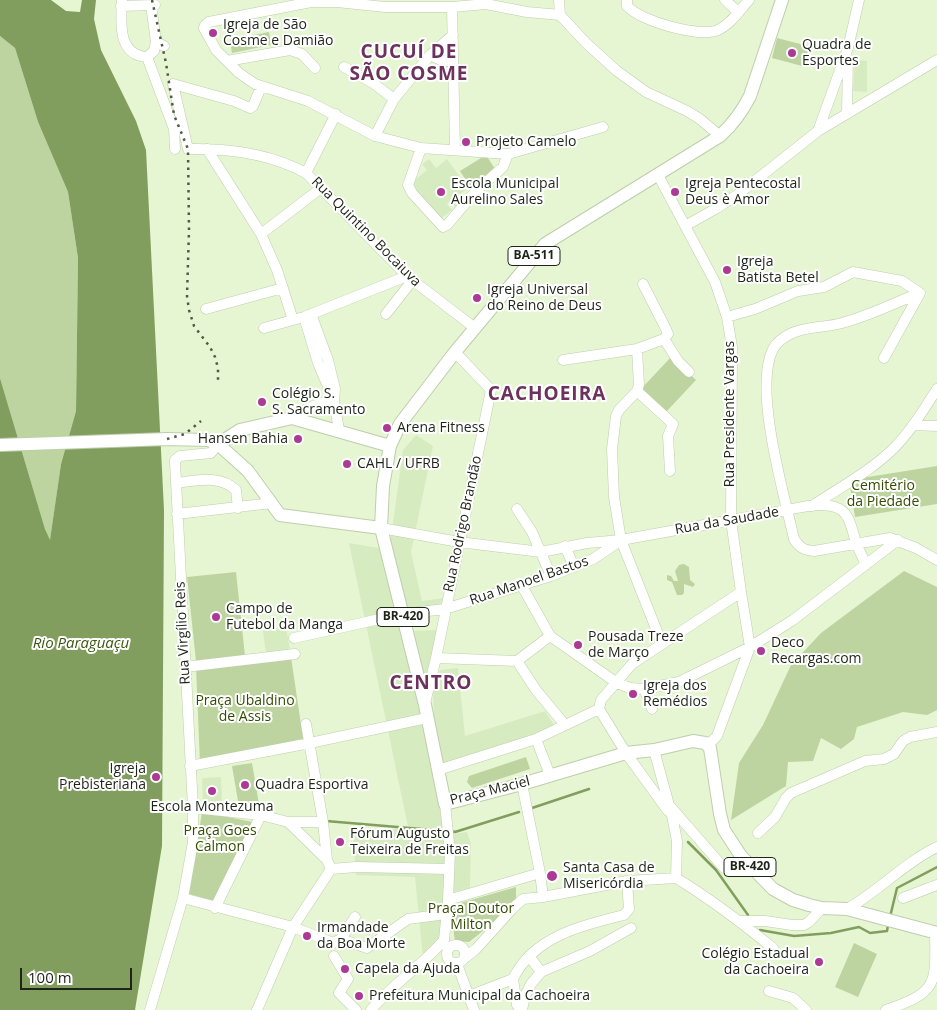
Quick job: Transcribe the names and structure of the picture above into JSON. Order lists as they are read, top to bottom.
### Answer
{
  "streets": {
    "main road": ["BA-511", "BR-420", "Praça Maciel"],
    "street": [
      "Rua Quintino Bocaiuva",
      "Rua Presidente Vargas",
      "Rua da Saudade",
      "Rua Rodrigo Brandão",
      "Rua Manoel Bastos",
      "Rua Virgílio Reis"
    ]
  },
  "crossings": [
    ["Rua Quintino Bocaiuva", "BA-511"],
    ["BA-511", "Rua Presidente Vargas"],
    ["BA-511", "Rua Rodrigo Brandão"],
    ["BA-511", "BR-420"],
    ["Rua Presidente Vargas", "Rua da Saudade"],
    ["Rua da Saudade", "Rua Manoel Bastos"],
    ["Rua Rodrigo Brandão", "Rua Manoel Bastos"],
    ["Rua Rodrigo Brandão", "BR-420"],
    ["Rua Manoel Bastos", "BR-420"],
    ["BR-420", "Praça Maciel"]
  ],
  "districts": ["CUCUÍ DE SÃO COSME", "CACHOEIRA", "CENTRO"],
  "water": ["Rio Paraguaçu"],
  "parks": [
    "Cemitério da Piedade",
    "Praça Ubaldino de Assis",
    "Praça Goes Calmon",
    "Praça Doutor Milton"
  ],
  "places": [
    "Igreja de São Cosme e Damião",
    "Quadra de Esportes",
    "Projeto Camelo",
    "Escola Municipal Aurelino Sales",
    "Igreja Pentecostal Deus è Amor",
    "Igreja Batista Betel",
    "Igreja Universal do Reino de Deus",
    "Colégio S. S. Sacramento",
    "Arena Fitness",
    "Hansen Bahia",
    "CAHL / UFRB",
    "Campo de Futebol da Manga",
    "Pousada Treze de Março",
    "Deco Recargas.com",
    "Igreja dos Remédios",
    "Igreja Prebisteriana",
    "Quadra Esportiva",
    "Escola Montezuma",
    "Fórum Augusto Teixeira de Freitas",
    "Santa Casa de Misericórdia",
    "Irmandade da Boa Morte",
    "Colégio Estadual da Cachoeira",
    "Capela da Ajuda",
    "Prefeitura Municipal da Cachoeira"
  ],
  "scale_bar": "100 m"
}
